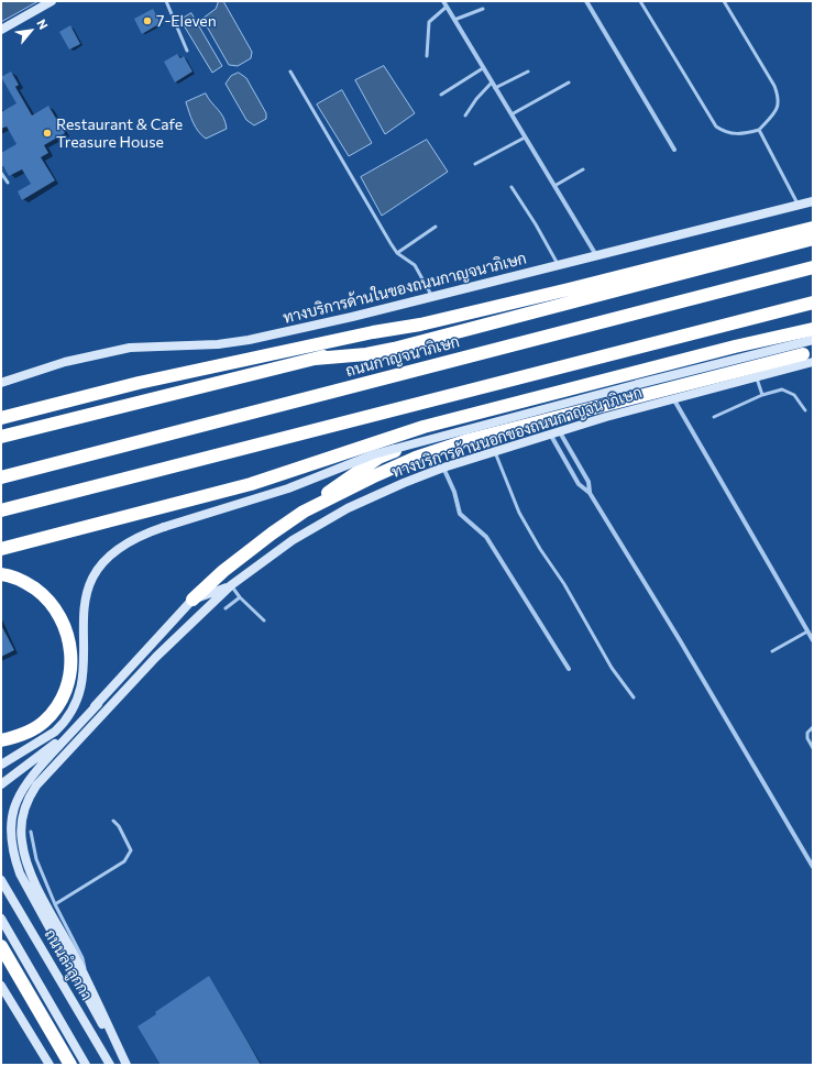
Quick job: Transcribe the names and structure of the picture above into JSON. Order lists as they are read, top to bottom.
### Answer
{
  "streets": {
    "highway": ["ถนนกาญจนาภิเษก"],
    "main road": ["ทางบริการด้านในของถนนกาญจนาภิเษก", "ทางบริการด้านนอกของถนนกาญจนาภิเษก", "ถนนลำลูกกา"]
  },
  "places": ["7-Eleven", "Restaurant & Cafe Treasure House"],
  "north": "top right"
}
